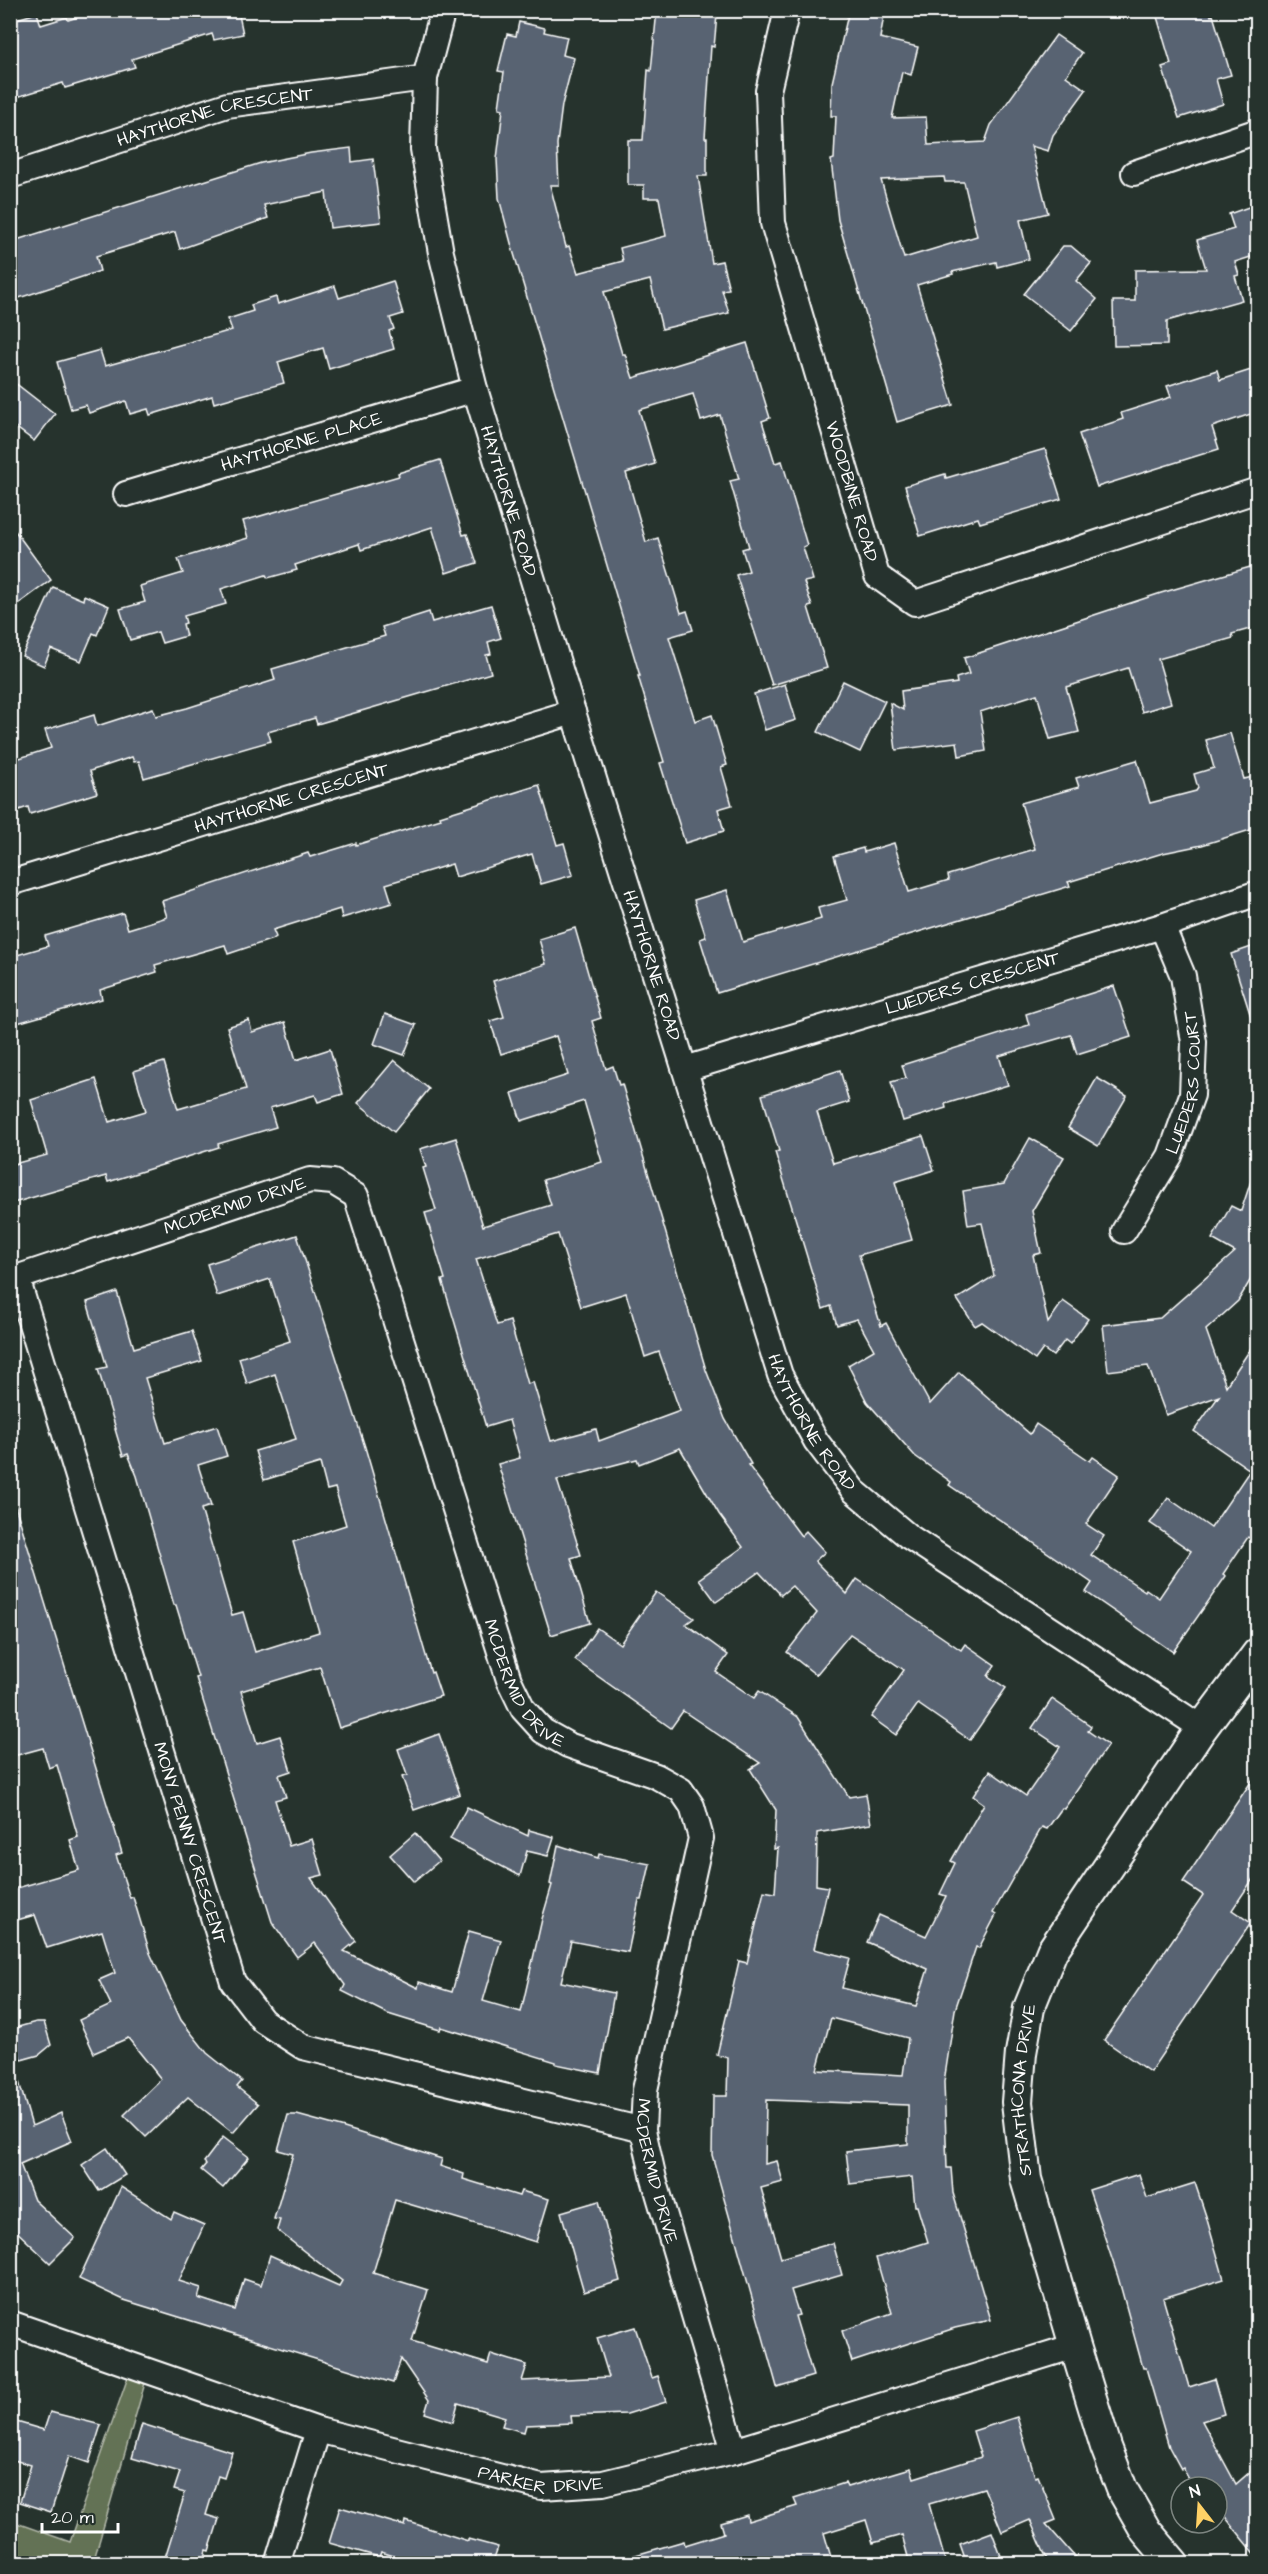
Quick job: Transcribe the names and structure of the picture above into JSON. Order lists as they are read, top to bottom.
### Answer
{
  "streets": {
    "street": [
      "HAYTHORNE CRESCENT",
      "HAYTHORNE PLACE",
      "WOODBINE ROAD",
      "HAYTHORNE ROAD",
      "LUEDERS CRESCENT",
      "LUEDERS COURT",
      "MCDERMID DRIVE",
      "MONY PENNY CRESCENT",
      "STRATHCONA DRIVE",
      "PARKER DRIVE"
    ]
  },
  "crossings": [
    ["HAYTHORNE CRESCENT", "HAYTHORNE ROAD"],
    ["HAYTHORNE PLACE", "HAYTHORNE ROAD"],
    ["HAYTHORNE ROAD", "LUEDERS CRESCENT"],
    ["HAYTHORNE ROAD", "STRATHCONA DRIVE"],
    ["LUEDERS CRESCENT", "LUEDERS COURT"],
    ["MCDERMID DRIVE", "MONY PENNY CRESCENT"],
    ["MCDERMID DRIVE", "PARKER DRIVE"],
    ["STRATHCONA DRIVE", "PARKER DRIVE"]
  ],
  "scale_bar": "20 m",
  "north": "top"
}
